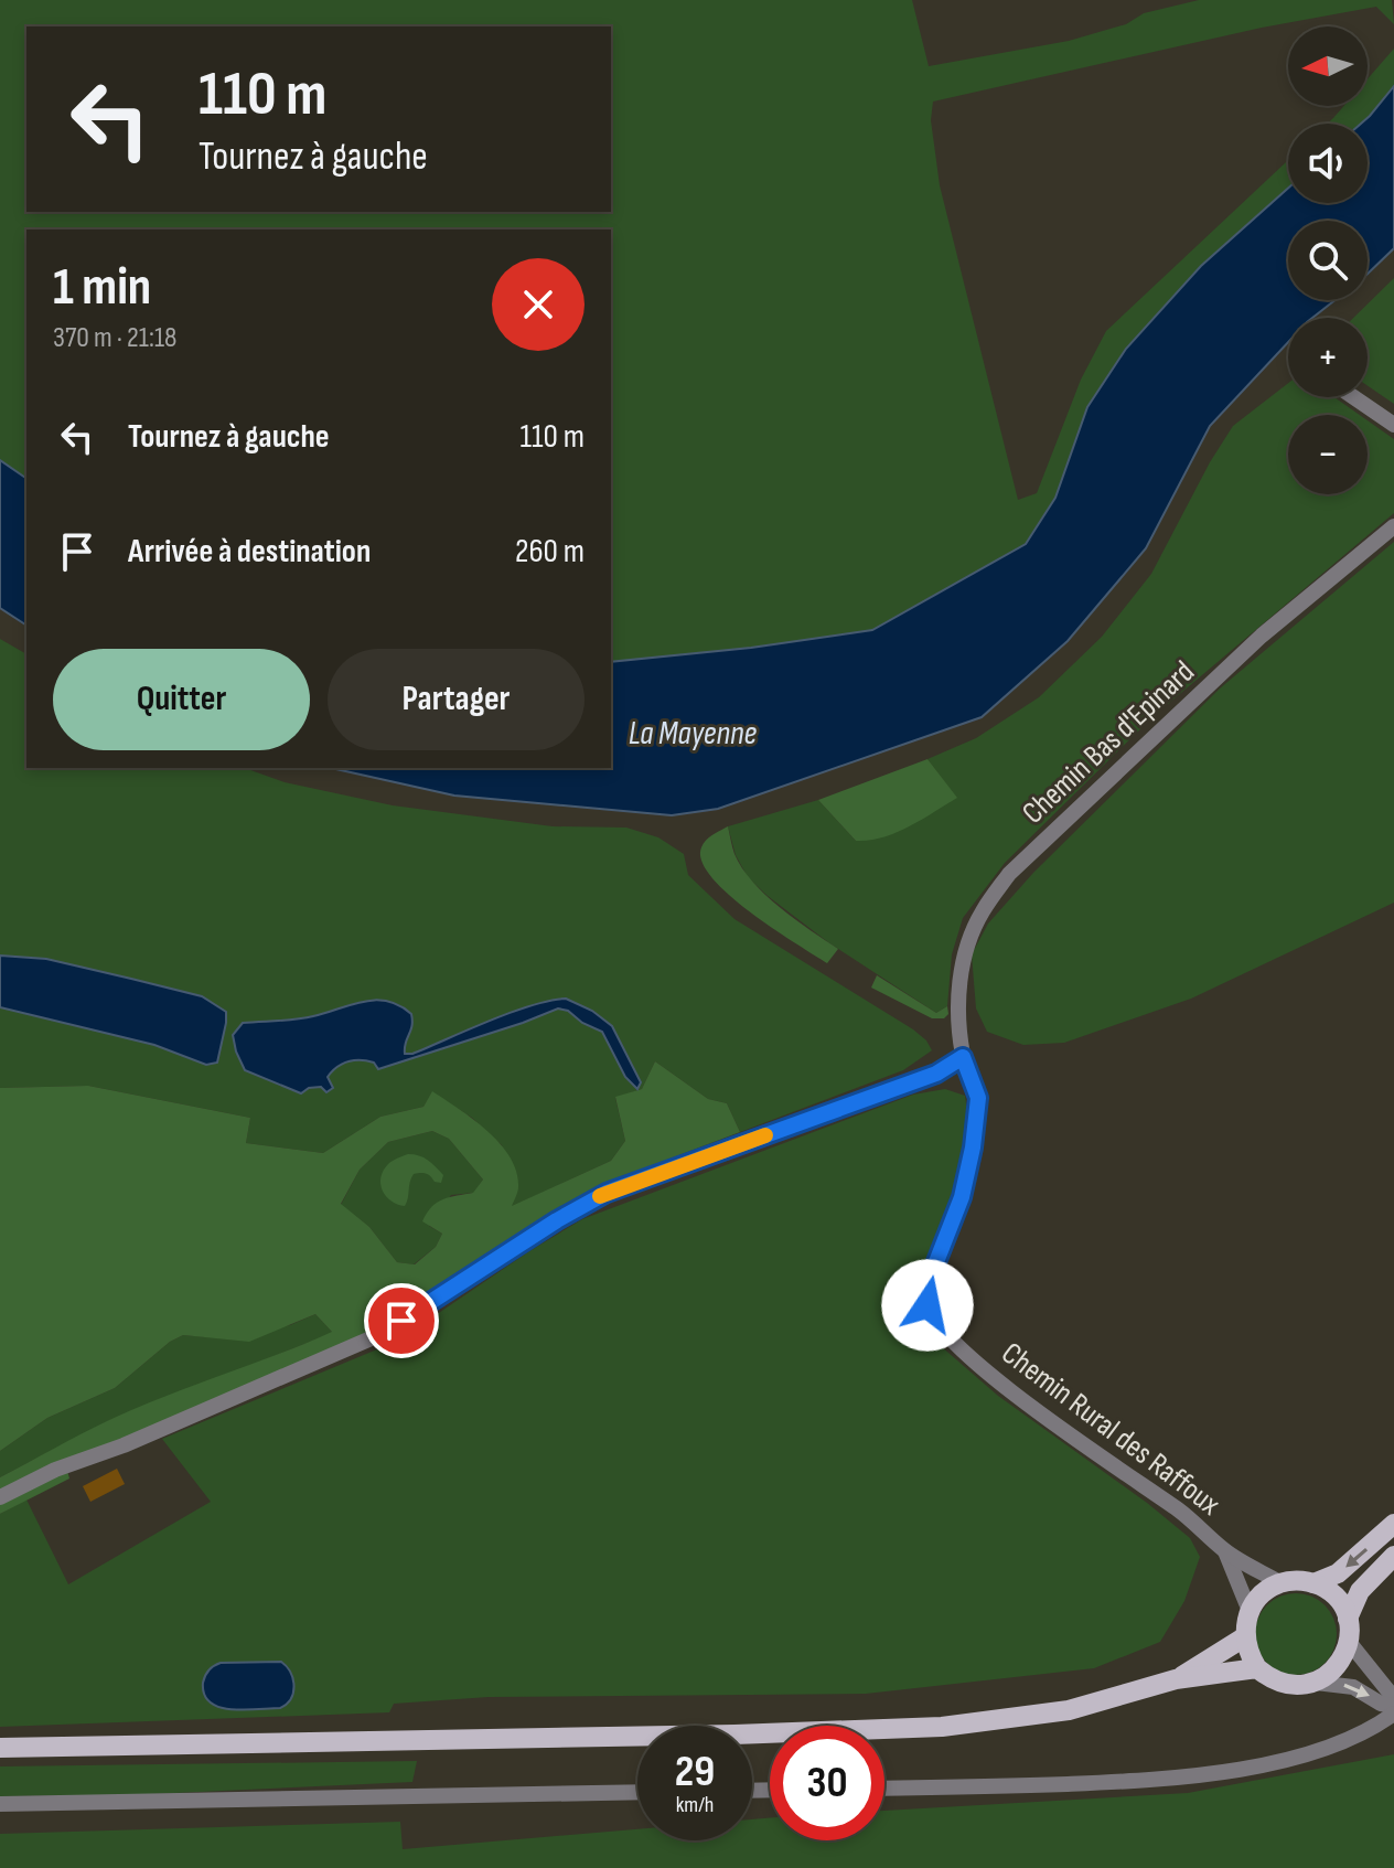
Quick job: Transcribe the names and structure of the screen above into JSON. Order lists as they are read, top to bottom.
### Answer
{
  "streets": {
    "street": ["Chemin Bas d'Epinard", "Chemin Rural des Raffoux"]
  },
  "crossings": [
    ["Chemin Bas d'Epinard", "Chemin Rural des Raffoux"]
  ],
  "water": ["La Mayenne"],
  "north": "left",
  "page": {
    "map_buttons": ["+", "−"],
    "turn": ["110 m", "Tournez à gauche"],
    "heading": ["1 min", "370 m · 21:18"],
    "list": [
      {
        "name": "Tournez à gauche",
        "value": "110 m"
      },
      {
        "name": "Arrivée à destination",
        "value": "260 m"
      }
    ],
    "buttons": ["Quitter", "Partager"],
    "speed": "29 km/h",
    "limit": "30"
  }
}
